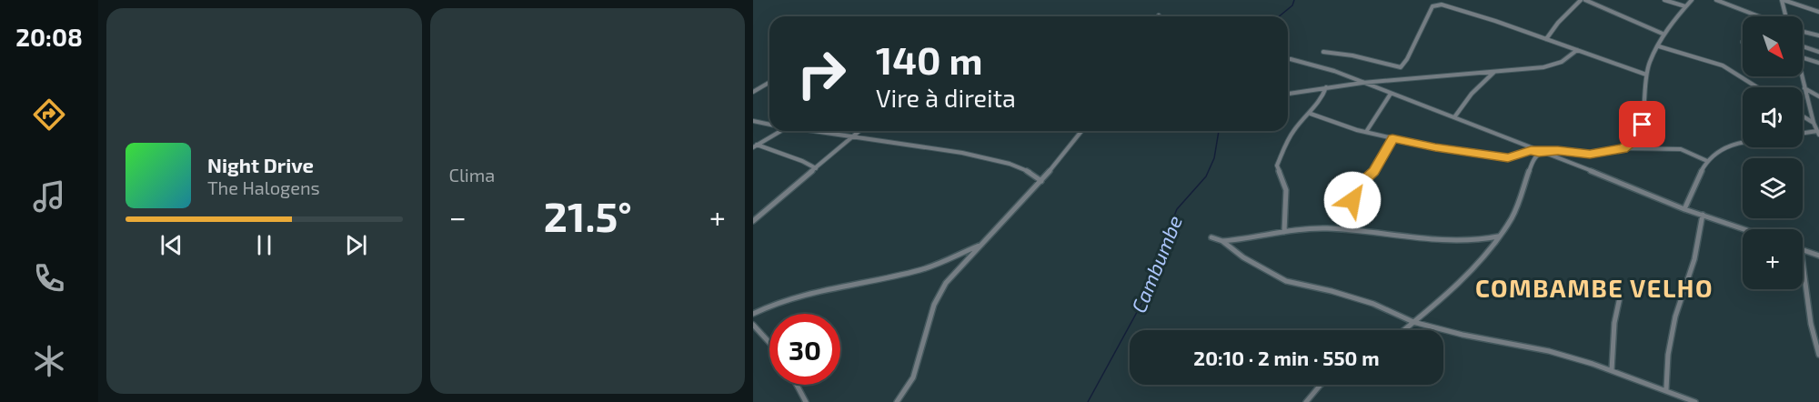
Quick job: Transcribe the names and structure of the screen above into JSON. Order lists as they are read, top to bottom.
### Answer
{
  "districts": ["COMBAMBE VELHO"],
  "water": ["Cambumbe"],
  "north": "bottom right",
  "page": {
    "tabs": "20:08",
    "tile": "Clima",
    "map_buttons": "+",
    "turn": ["140 m", "Vire à direita"],
    "song": ["Night Drive", "The Halogens"],
    "heat": ["−", "21.5°", "+"],
    "limit": "30",
    "trip": "20:10 · 2 min · 550 m"
  }
}
